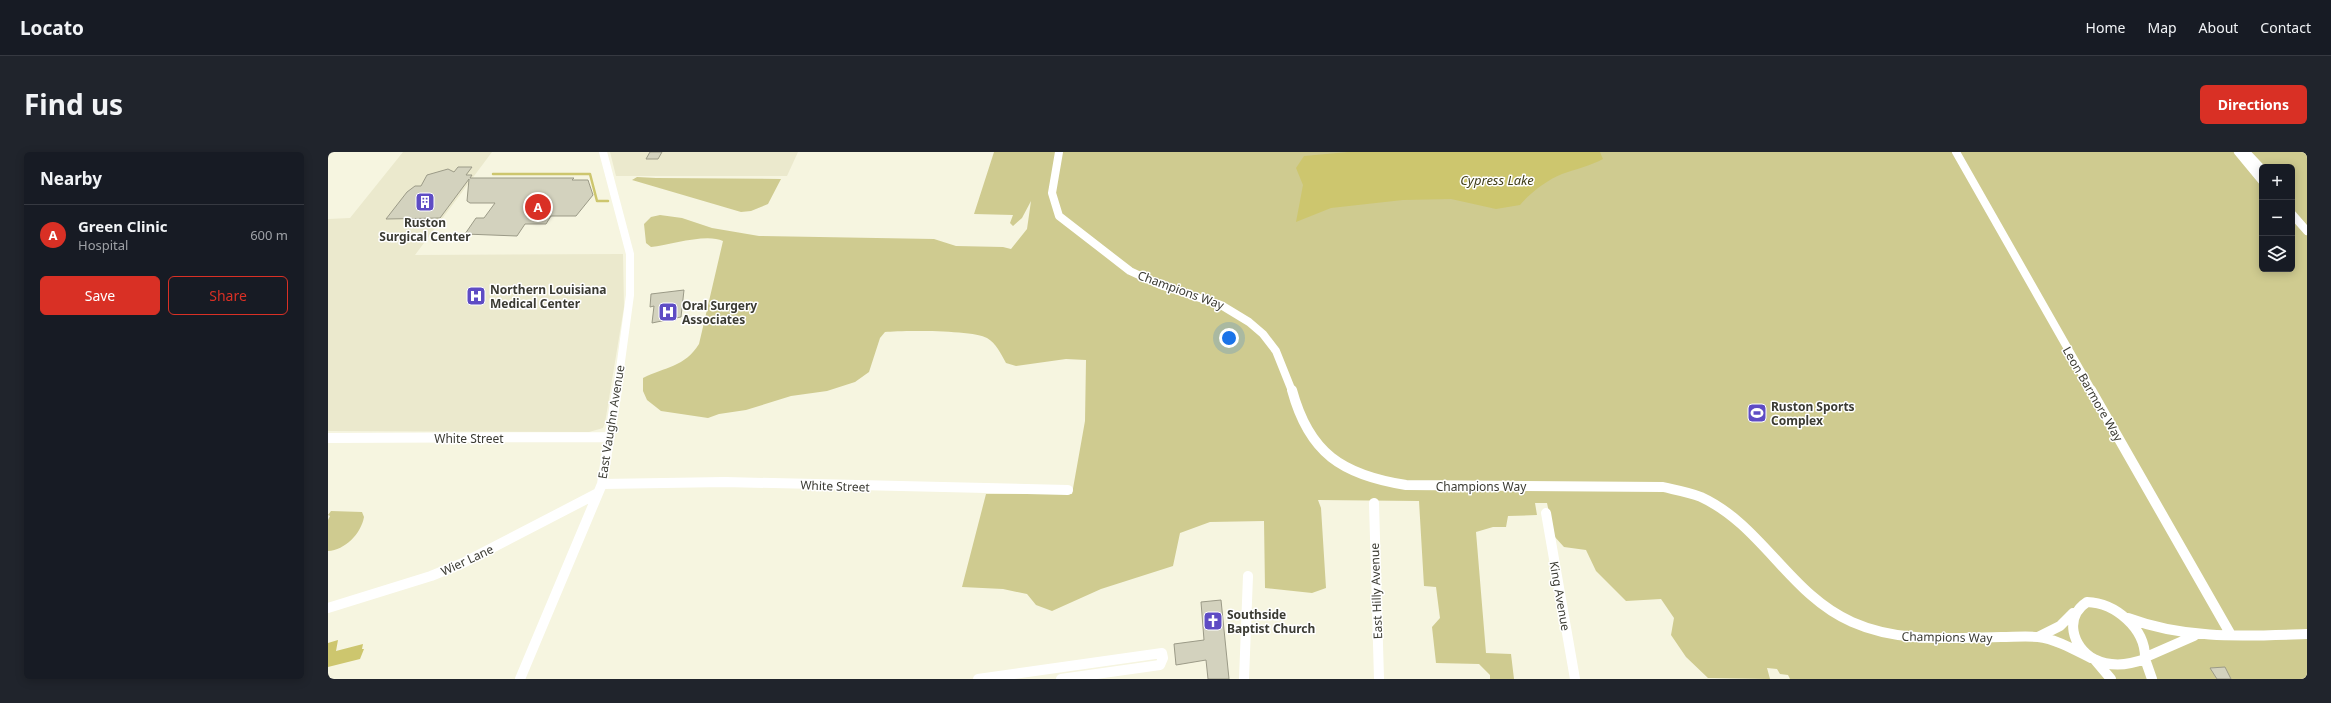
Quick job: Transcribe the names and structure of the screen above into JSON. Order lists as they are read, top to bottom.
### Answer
{
  "streets": {
    "street": [
      "Champions Way",
      "Leon Barmore Way",
      "East Vaughn Avenue",
      "White Street",
      "Wier Lane",
      "East Hilly Avenue",
      "King Avenue"
    ]
  },
  "crossings": [
    ["Champions Way", "Leon Barmore Way"],
    ["East Vaughn Avenue", "White Street"],
    ["East Vaughn Avenue", "Wier Lane"],
    ["White Street", "Wier Lane"]
  ],
  "water": ["Cypress Lake"],
  "places": {
    "building": ["Ruston Surgical Center"],
    "hospital": ["Northern Louisiana Medical Center", "Oral Surgery Associates"],
    "sports": ["Ruston Sports Complex"],
    "church": ["Southside Baptist Church"]
  },
  "page": {
    "header": "Locato",
    "nav": [
      "Home",
      "Map",
      "About",
      "Contact"
    ],
    "title": "Find us",
    "buttons": [
      "Directions",
      ["Save", "Share"]
    ],
    "heading": "Nearby",
    "map_buttons": ["+", "−"],
    "pins": "A",
    "list": [
      {
        "mark": "A",
        "name": "Green Clinic",
        "note": "Hospital",
        "value": "600 m"
      }
    ]
  }
}
